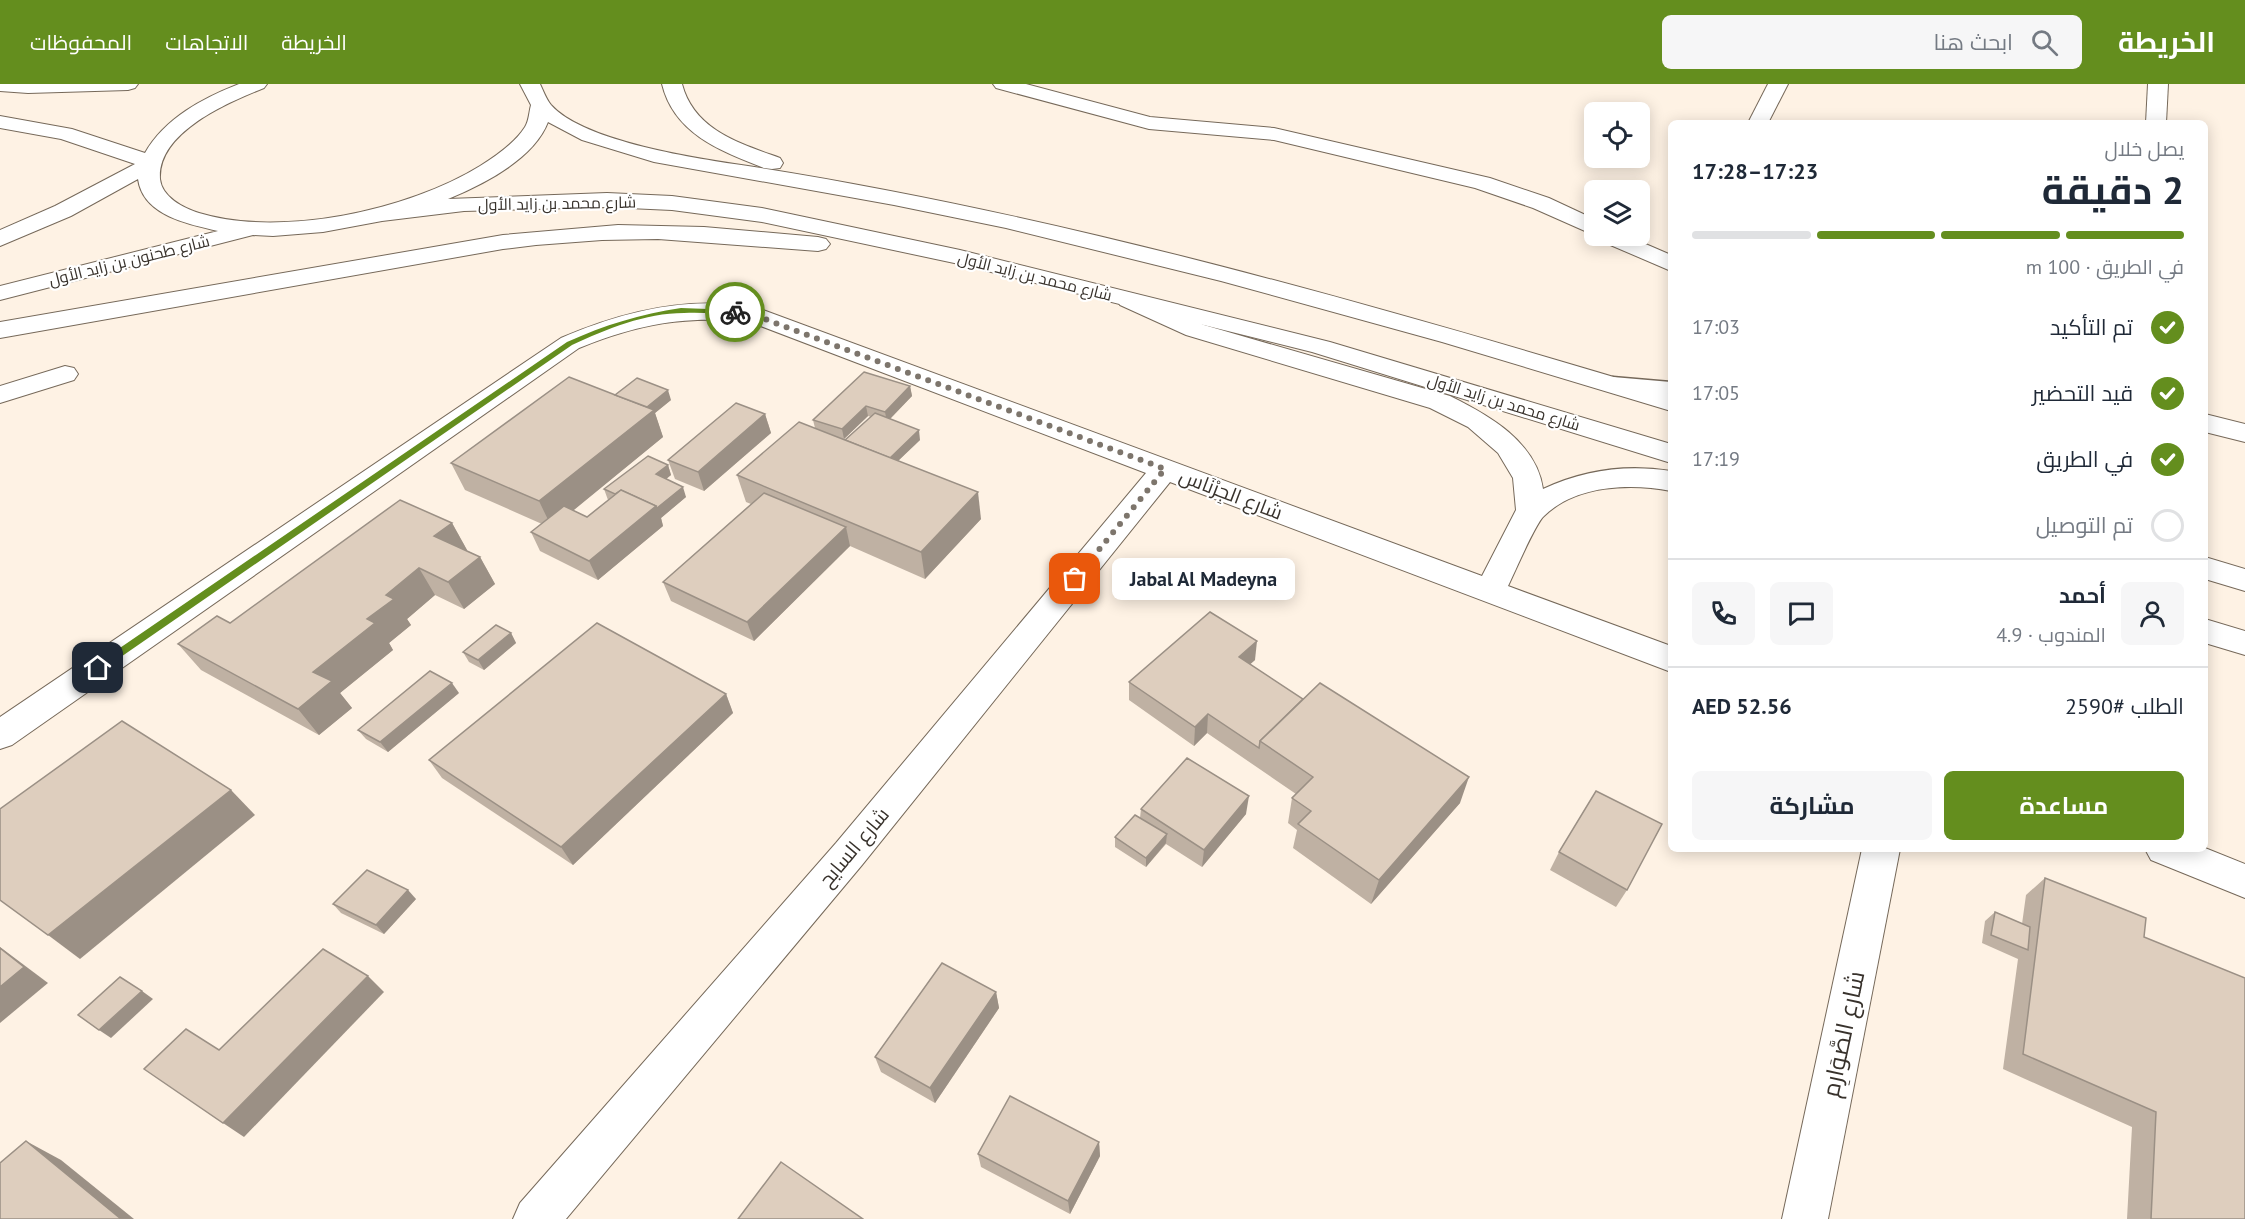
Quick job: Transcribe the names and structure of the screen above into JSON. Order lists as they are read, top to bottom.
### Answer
{
  "streets": {
    "main road": [
      "شارع محمد بن زايد الأول",
      "شارع طحنون بن زايد الأول",
      "شارع الجِرْنَاس",
      "شارع السايح",
      "شارع الصَّوَارِم"
    ]
  },
  "crossings": [
    ["شارع الجِرْنَاس", "شارع السايح"]
  ],
  "places": ["Jabal Al Madeyna"],
  "page": {
    "header": "الخريطة",
    "search": "ابحث هنا",
    "nav": ["الخريطة", "الاتجاهات", "المحفوظات"],
    "heading": ["2 دقيقة", "يصل خلال", "17:23–17:28"],
    "panel": [
      "أحمد",
      "المندوب · 4.9",
      "الطلب #2590",
      "AED 52.56"
    ],
    "bar": "في الطريق · 100 m",
    "list": [
      ["تم التأكيد", "17:03"],
      ["قيد التحضير", "17:05"],
      ["في الطريق", "17:19"],
      "تم التوصيل"
    ],
    "bubble": "Jabal Al Madeyna",
    "buttons": ["مساعدة", "مشاركة"]
  }
}
